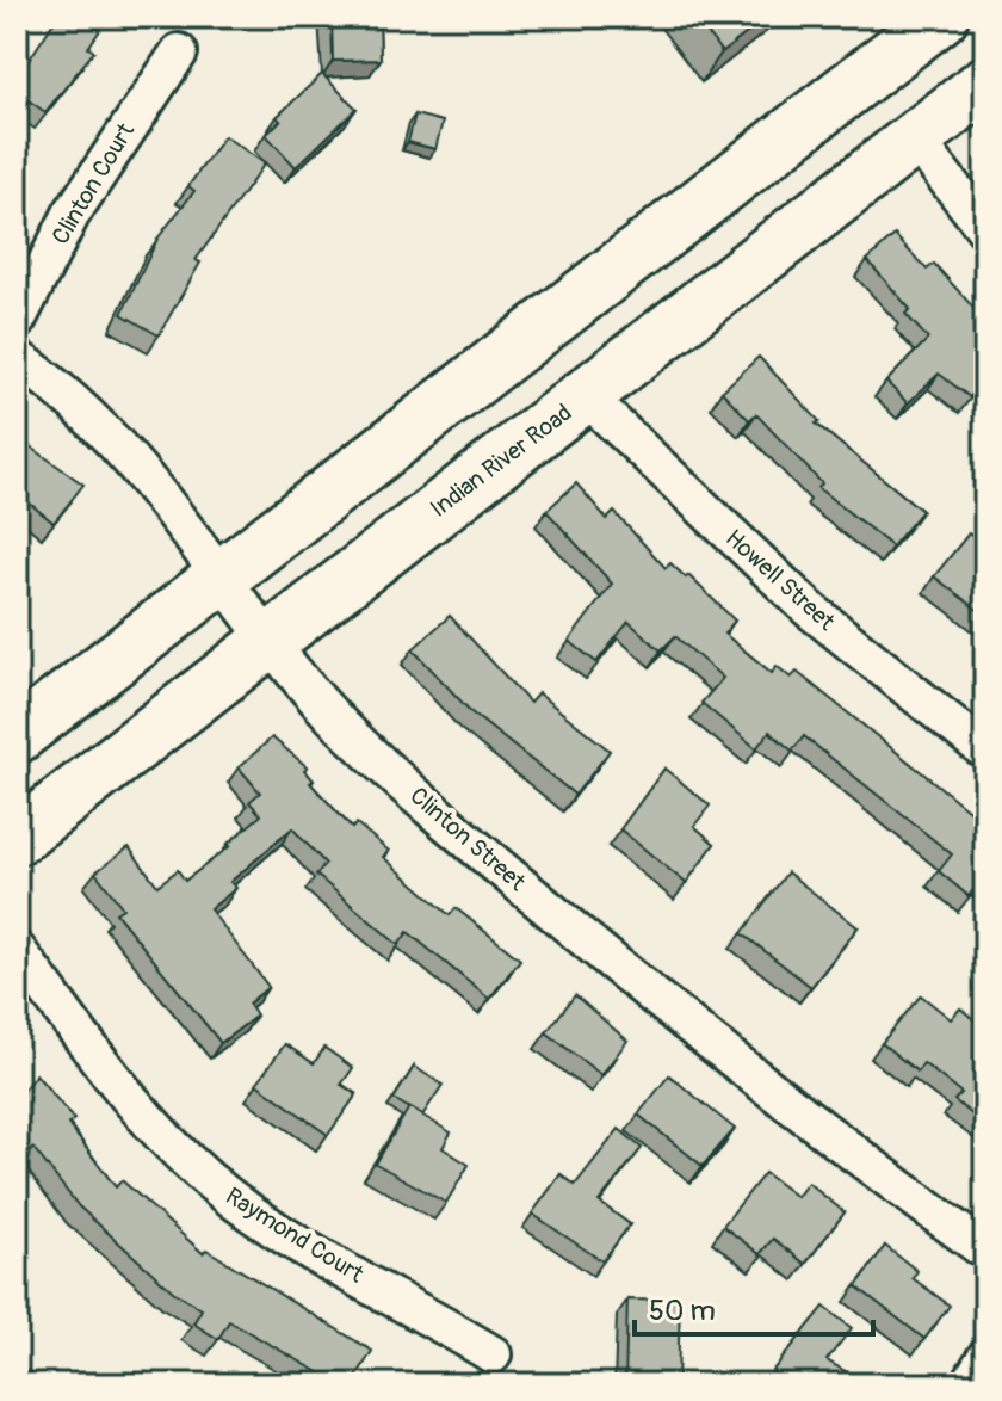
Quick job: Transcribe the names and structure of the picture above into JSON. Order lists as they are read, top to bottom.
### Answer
{
  "streets": {
    "main road": ["Indian River Road"],
    "street": [
      "Clinton Court",
      "Howell Street",
      "Clinton Street",
      "Raymond Court"
    ]
  },
  "crossings": [
    ["Indian River Road", "Howell Street"],
    ["Indian River Road", "Clinton Street"]
  ],
  "scale_bar": "50 m"
}
